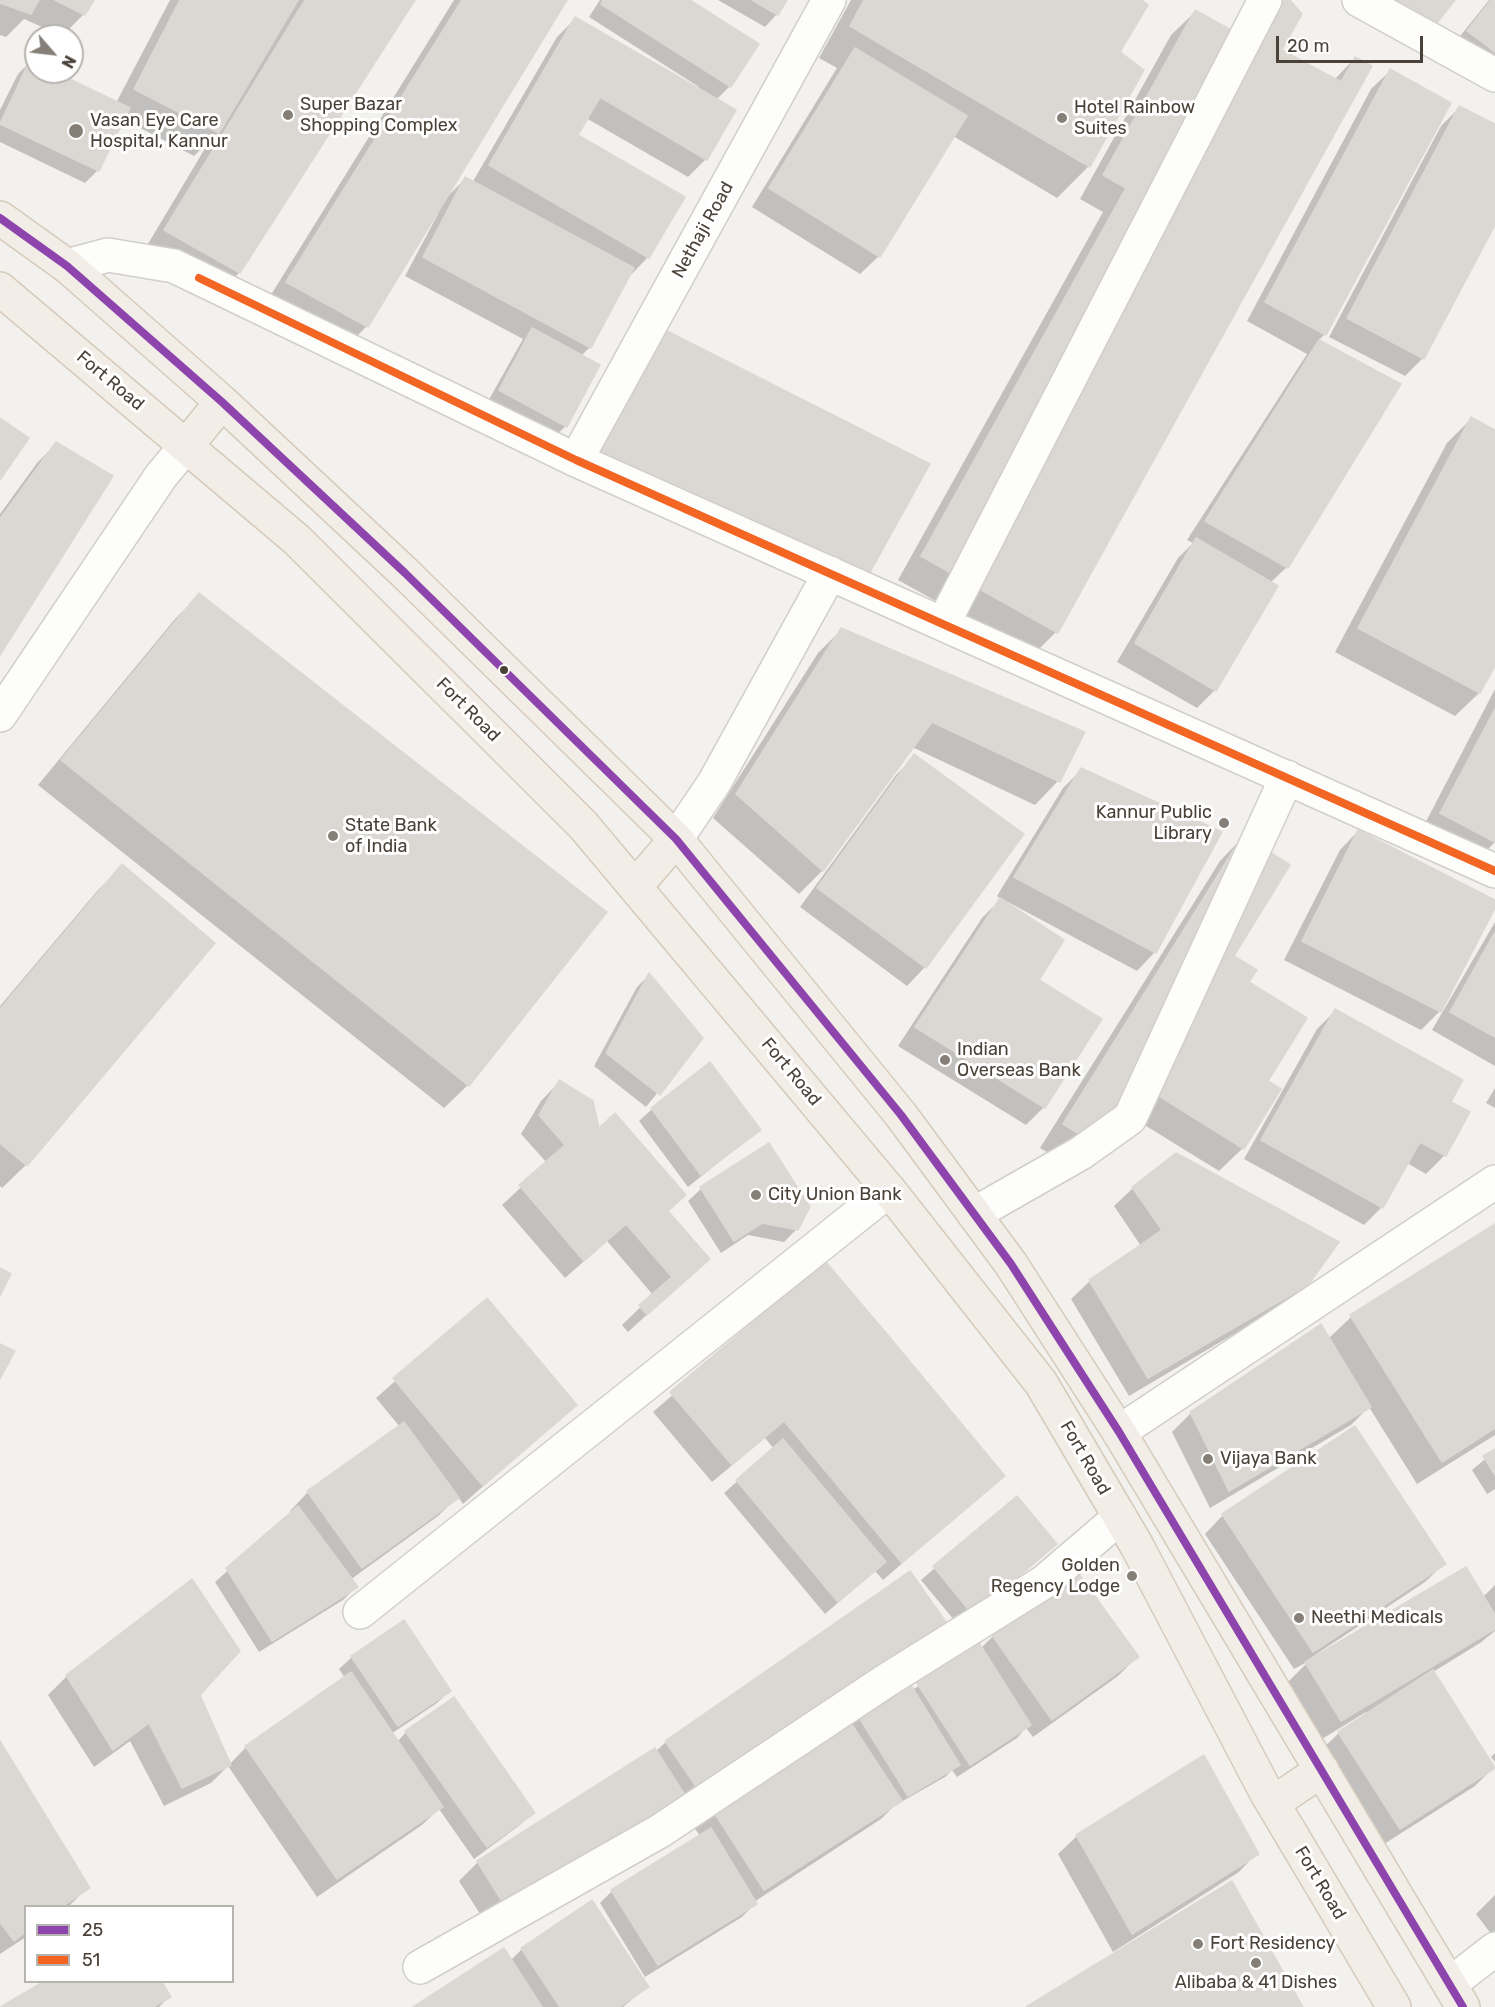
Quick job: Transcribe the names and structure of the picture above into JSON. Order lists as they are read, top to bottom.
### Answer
{
  "streets": {
    "main road": ["Fort Road"],
    "street": ["Nethaji Road"]
  },
  "places": [
    "Super Bazar Shopping Complex",
    "Hotel Rainbow Suites",
    "Vasan Eye Care Hospital, Kannur",
    "Kannur Public Library",
    "State Bank of India",
    "Indian Overseas Bank",
    "City Union Bank",
    "Vijaya Bank",
    "Golden Regency Lodge",
    "Neethi Medicals",
    "Fort Residency",
    "Alibaba & 41 Dishes"
  ],
  "lines": ["transit line 25", "transit line 51"],
  "legend": ["25", "51"],
  "scale_bar": "20 m",
  "north": "bottom right"
}
